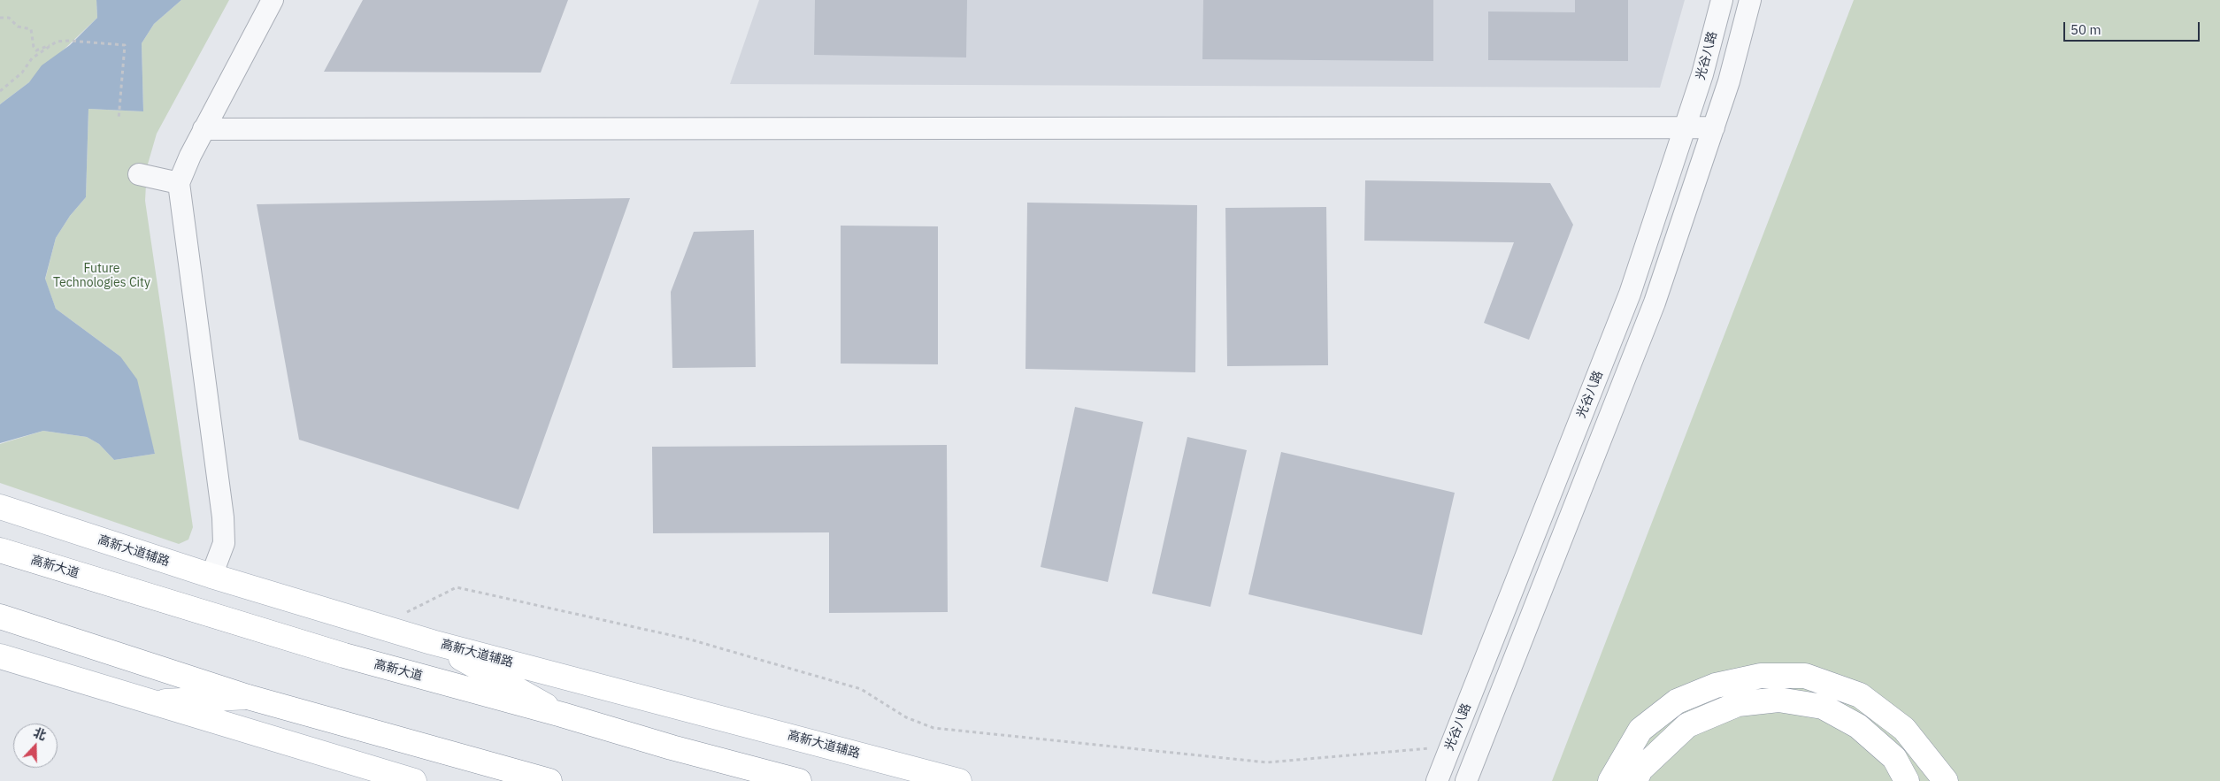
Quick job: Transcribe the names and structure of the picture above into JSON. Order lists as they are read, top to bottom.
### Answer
{
  "streets": {
    "main road": ["高新大道辅路", "高新大道"],
    "street": ["光谷八路"]
  },
  "parks": ["Future Technologies City"],
  "scale_bar": "50 m",
  "north": "top"
}
